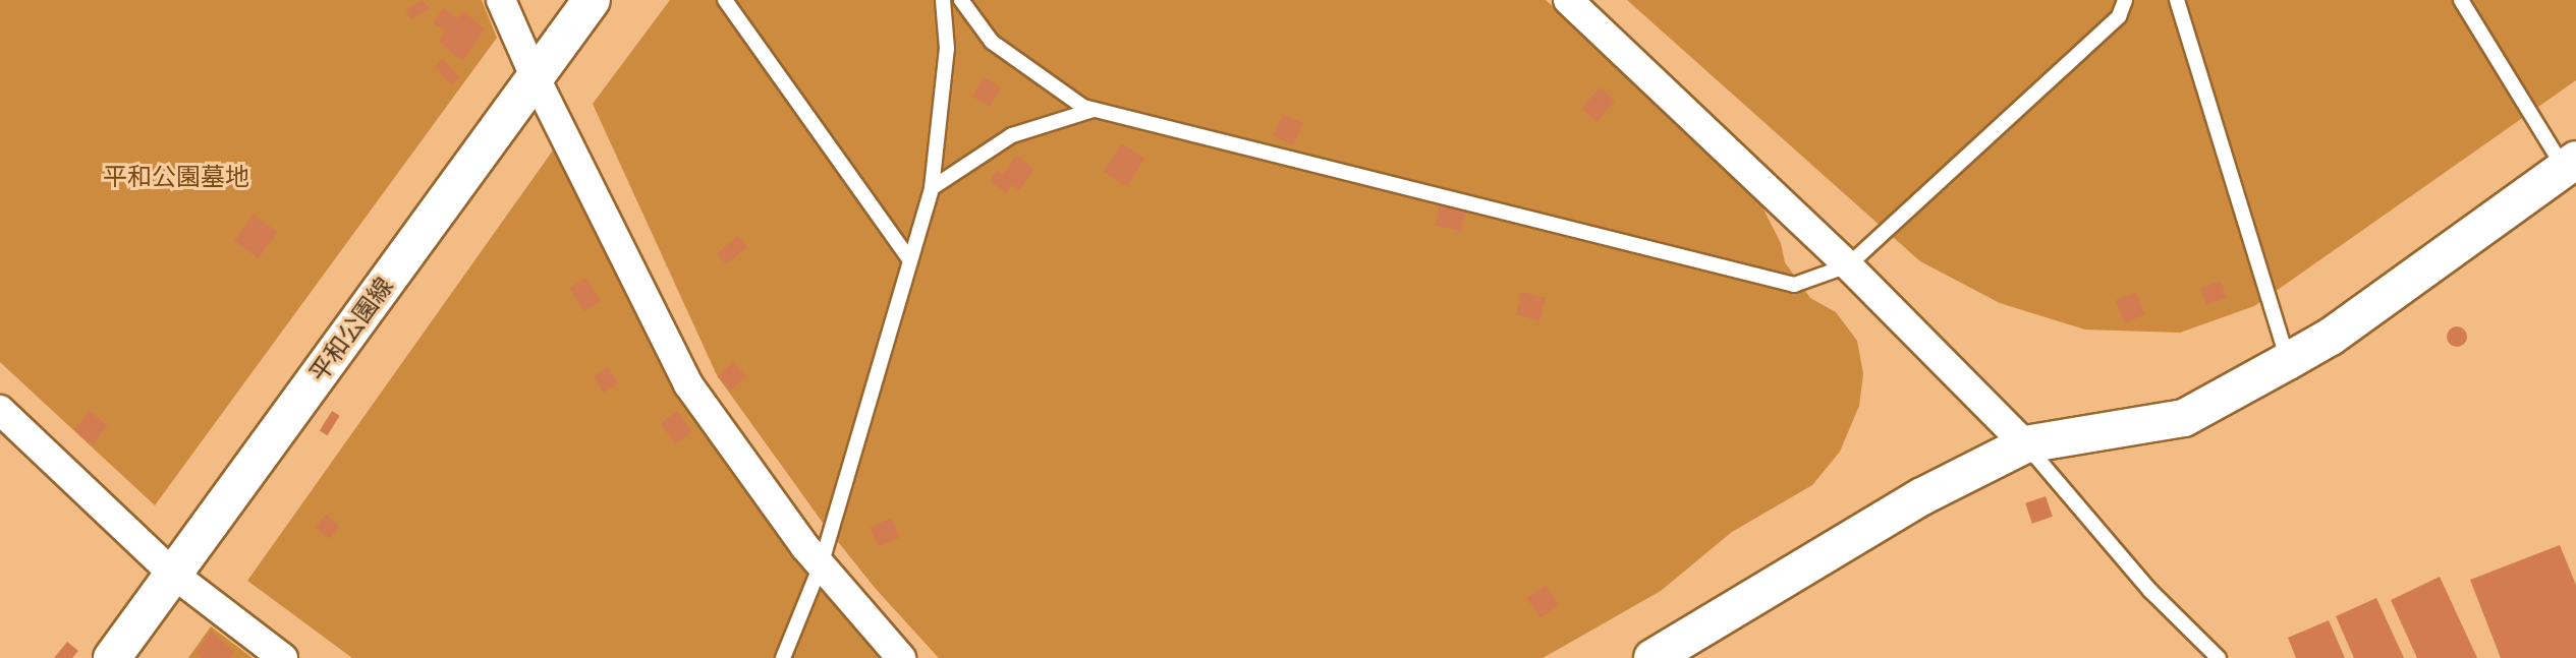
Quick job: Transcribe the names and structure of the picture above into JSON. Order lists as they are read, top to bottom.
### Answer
{
  "streets": {
    "street": ["平和公園線"]
  },
  "parks": ["平和公園墓地"]
}
